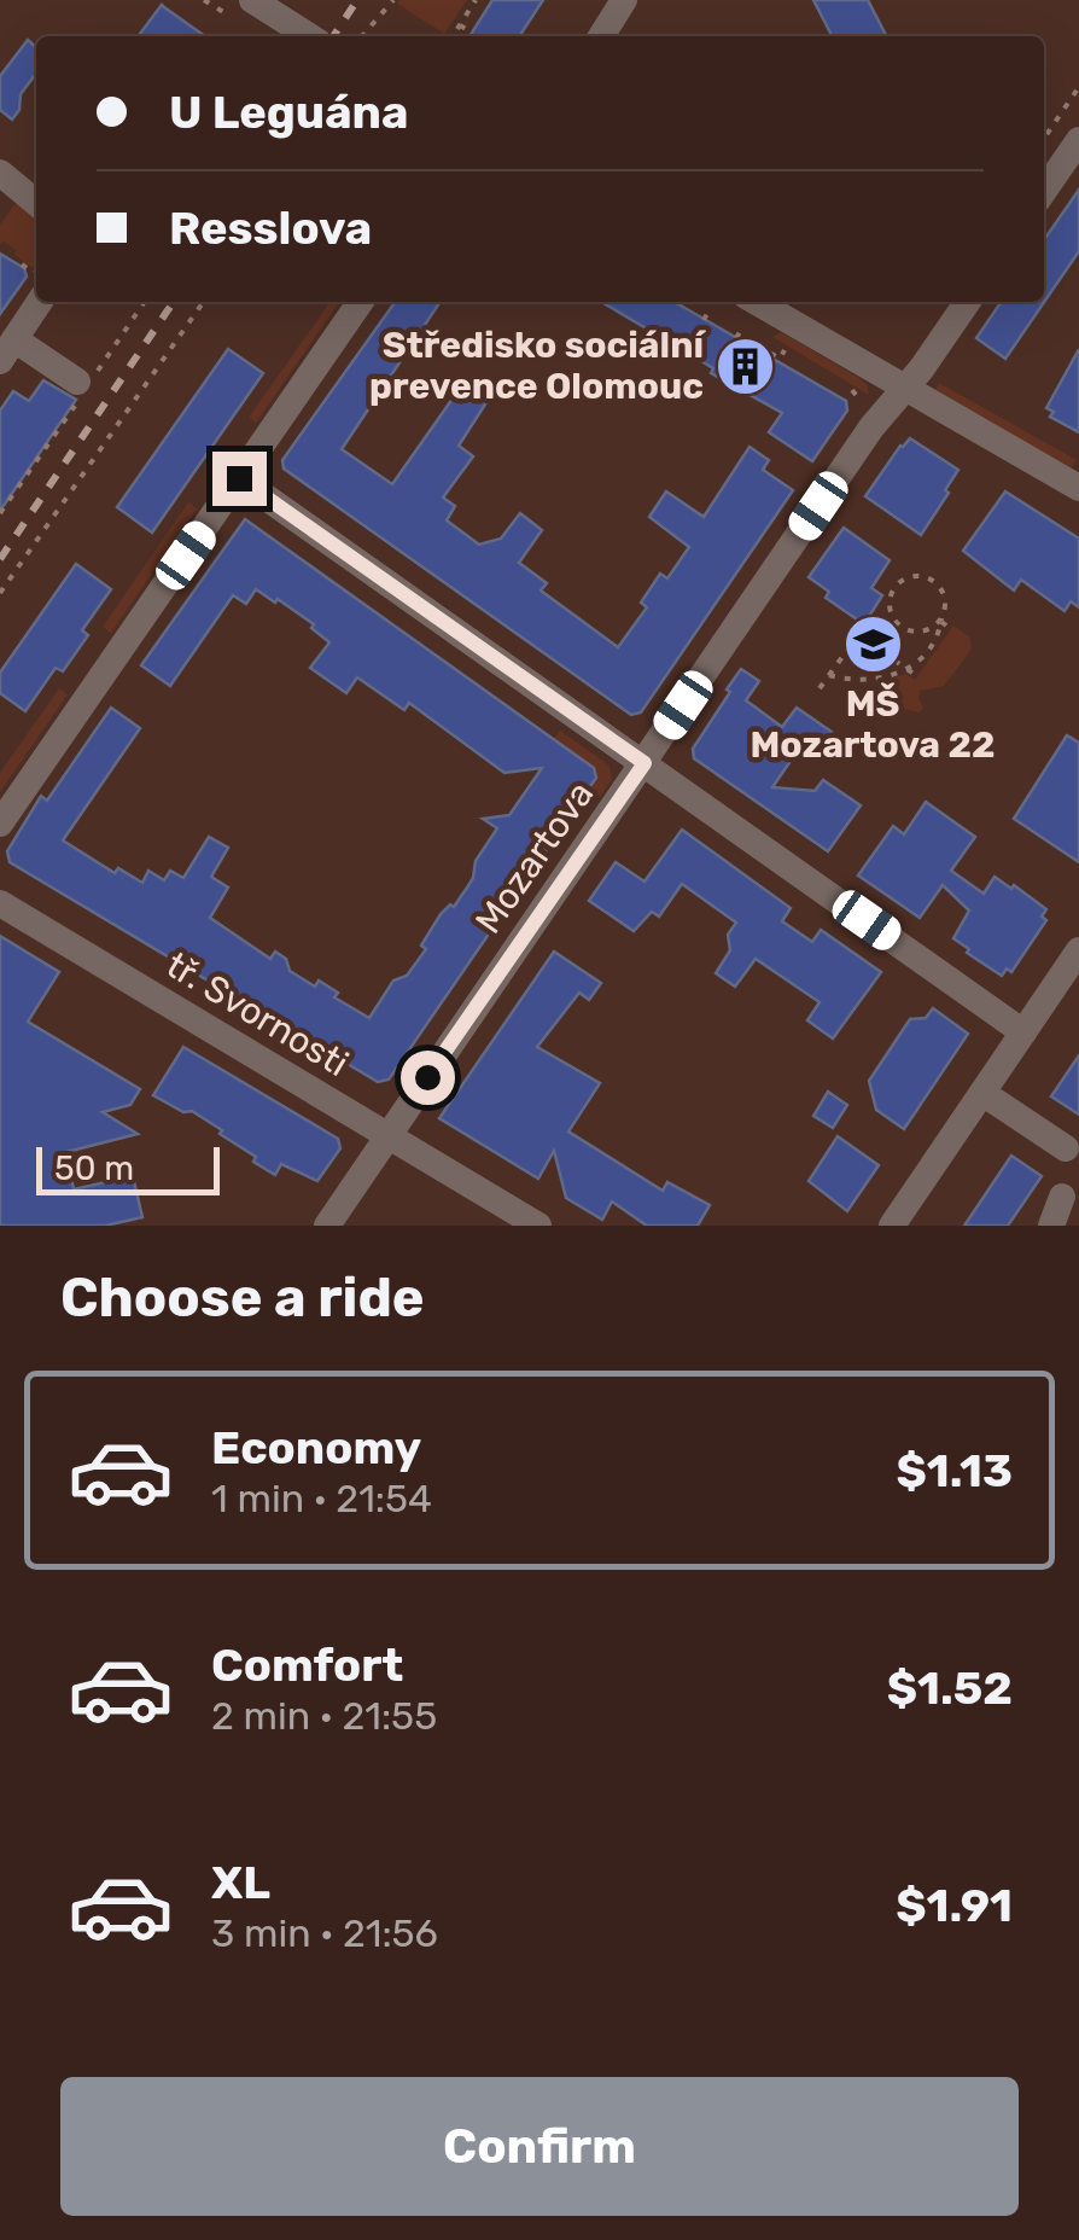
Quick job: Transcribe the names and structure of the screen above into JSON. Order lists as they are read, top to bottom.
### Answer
{
  "streets": {
    "street": ["Mozartova", "tř. Svornosti"]
  },
  "crossings": [
    ["Mozartova", "tř. Svornosti"]
  ],
  "places": {
    "building": ["Středisko sociální prevence Olomouc"],
    "school or university": ["MŠ Mozartova 22"]
  },
  "scale_bar": "50 m",
  "page": {
    "banner": ["U Leguána", "Resslova"],
    "scale": "50 m",
    "heading": "Choose a ride",
    "list": [
      {
        "name": "Economy",
        "note": "1 min · 21:54",
        "value": "$1.13"
      },
      {
        "name": "Comfort",
        "note": "2 min · 21:55",
        "value": "$1.52"
      },
      {
        "name": "XL",
        "note": "3 min · 21:56",
        "value": "$1.91"
      }
    ],
    "buttons": "Confirm"
  }
}
